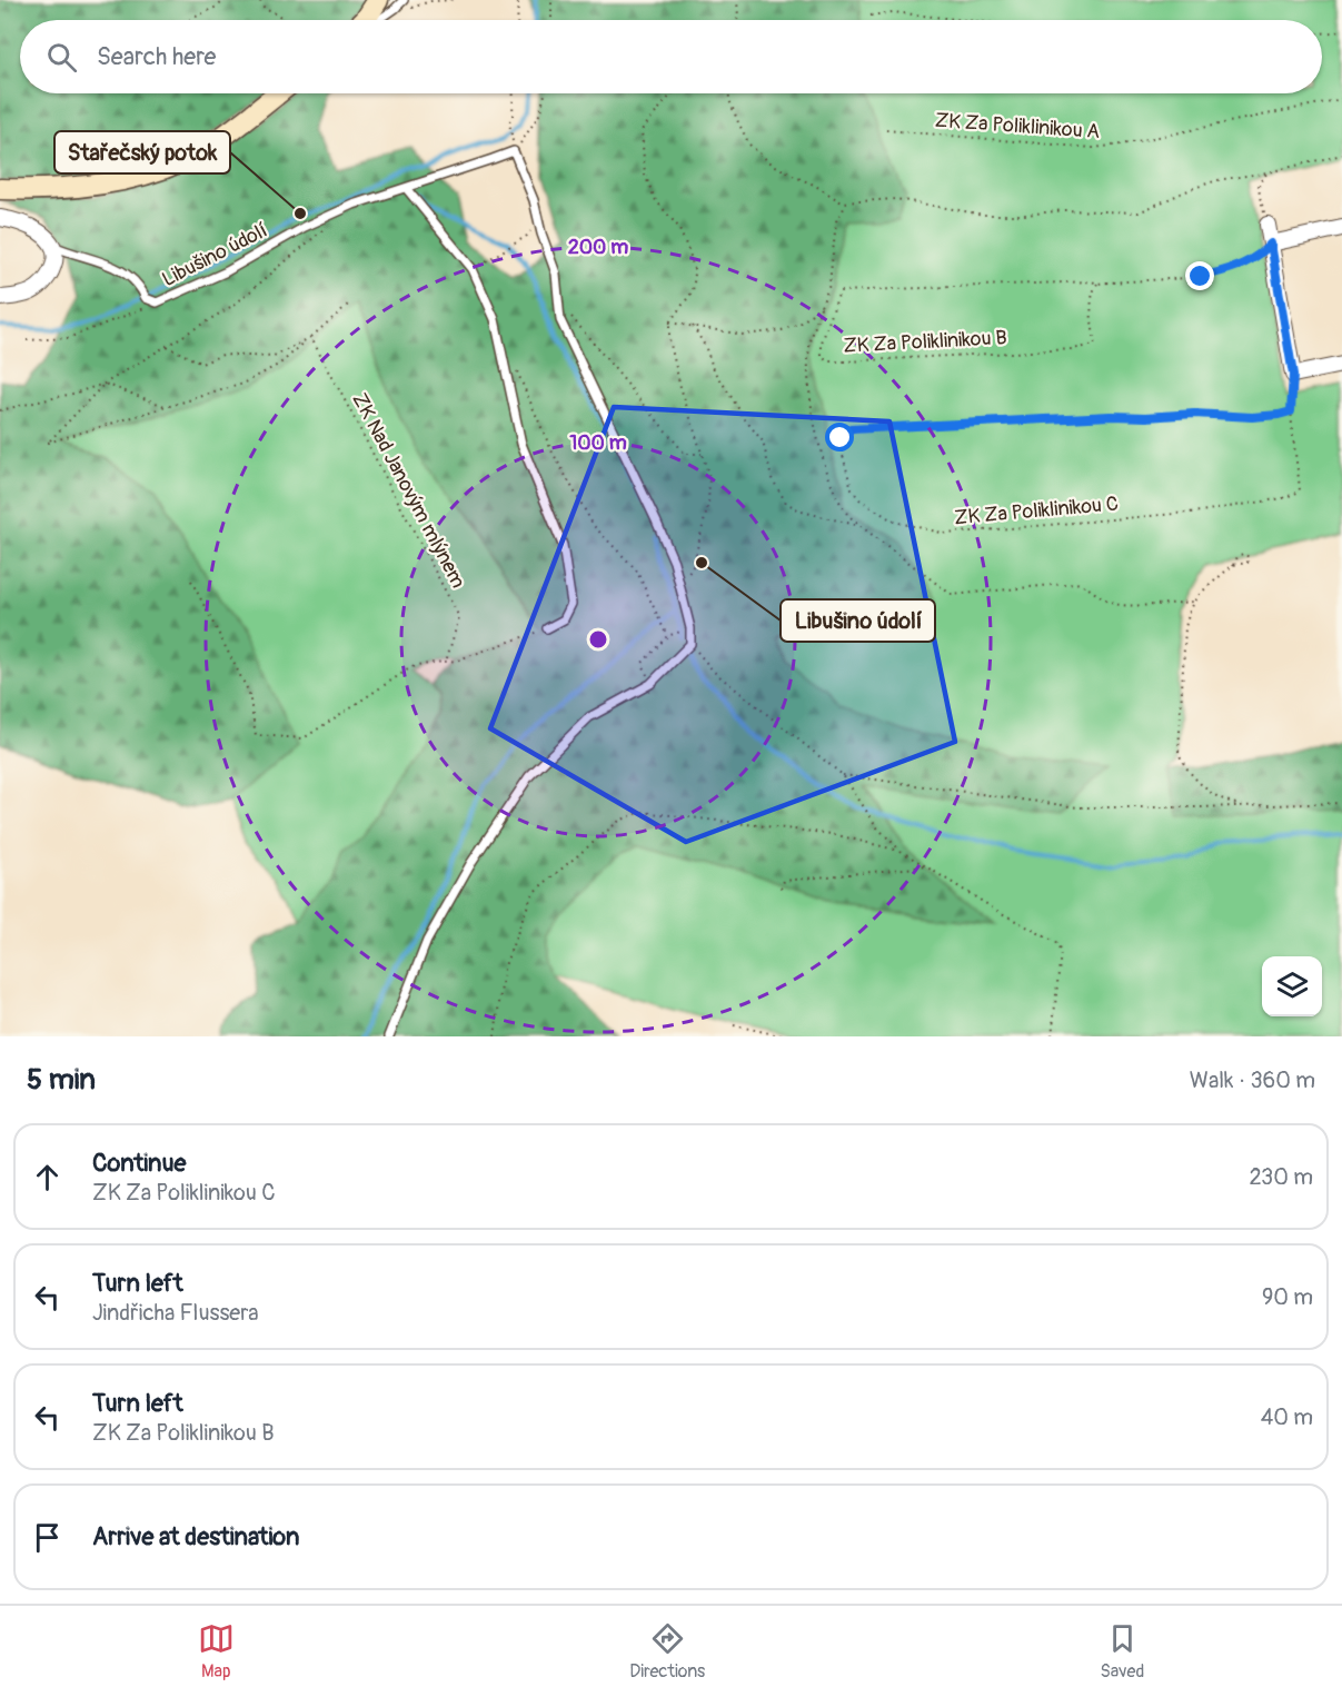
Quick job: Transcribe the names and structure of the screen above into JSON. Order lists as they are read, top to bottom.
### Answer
{
  "streets": {
    "lane": ["Libušino údolí"],
    "path": [
      "ZK Za Poliklinikou A",
      "ZK Za Poliklinikou B",
      "ZK Nad Janovým mlýnem",
      "ZK Za Poliklinikou C"
    ]
  },
  "places": ["Stařečský potok", "Libušino údolí"],
  "page": {
    "search": "Search here",
    "heading": ["5 min", "Walk · 360 m"],
    "list": [
      ["Continue", "ZK Za Poliklinikou C", "230 m"],
      ["Turn left", "Jindřicha Flussera", "90 m"],
      ["Turn left", "ZK Za Poliklinikou B", "40 m"],
      "Arrive at destination"
    ],
    "nav": ["Map", "Directions", "Saved"]
  },
  "rings": ["200 m", "100 m"]
}
